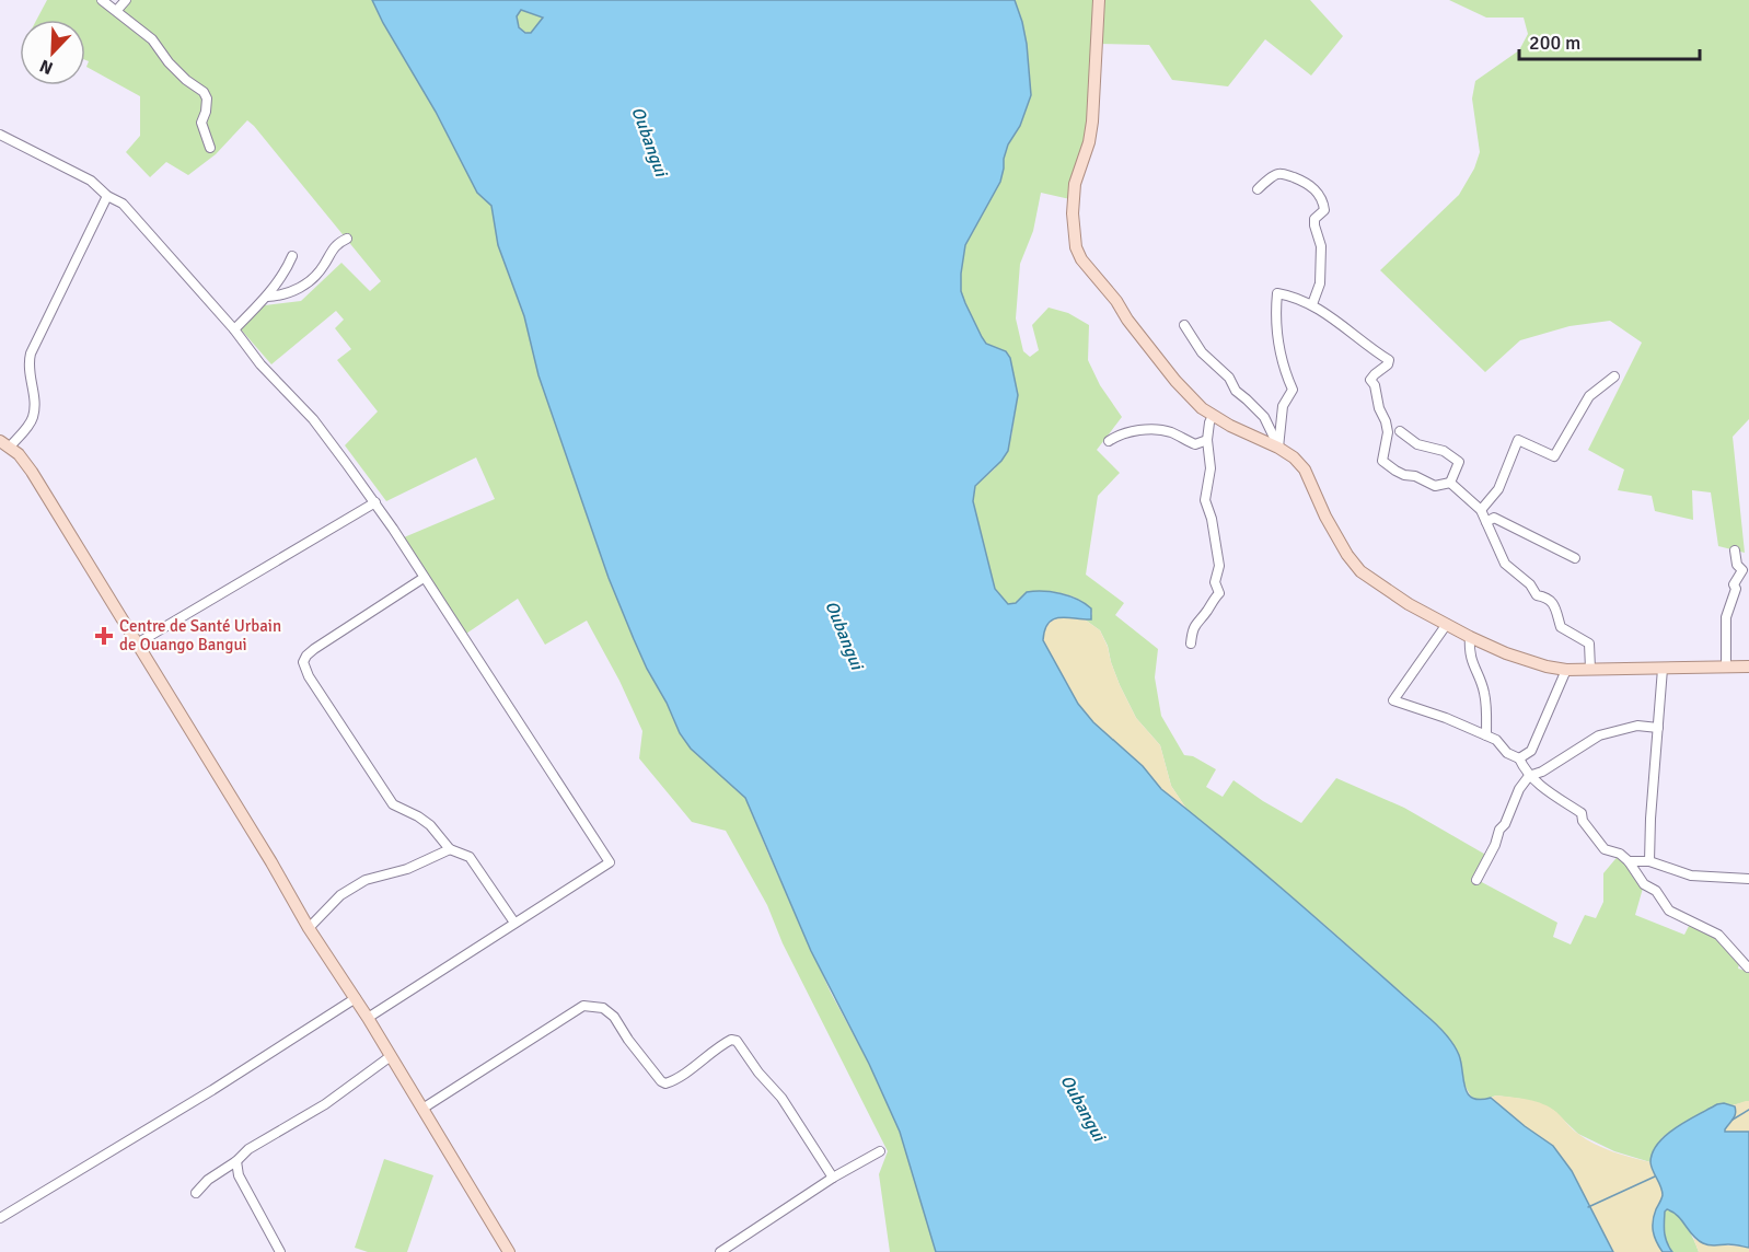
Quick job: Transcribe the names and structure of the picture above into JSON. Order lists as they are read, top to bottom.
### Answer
{
  "water": ["Oubangui"],
  "places": {
    "health": ["Centre de Santé Urbain de Ouango Bangui"]
  },
  "scale_bar": "200 m",
  "north": "bottom left"
}
